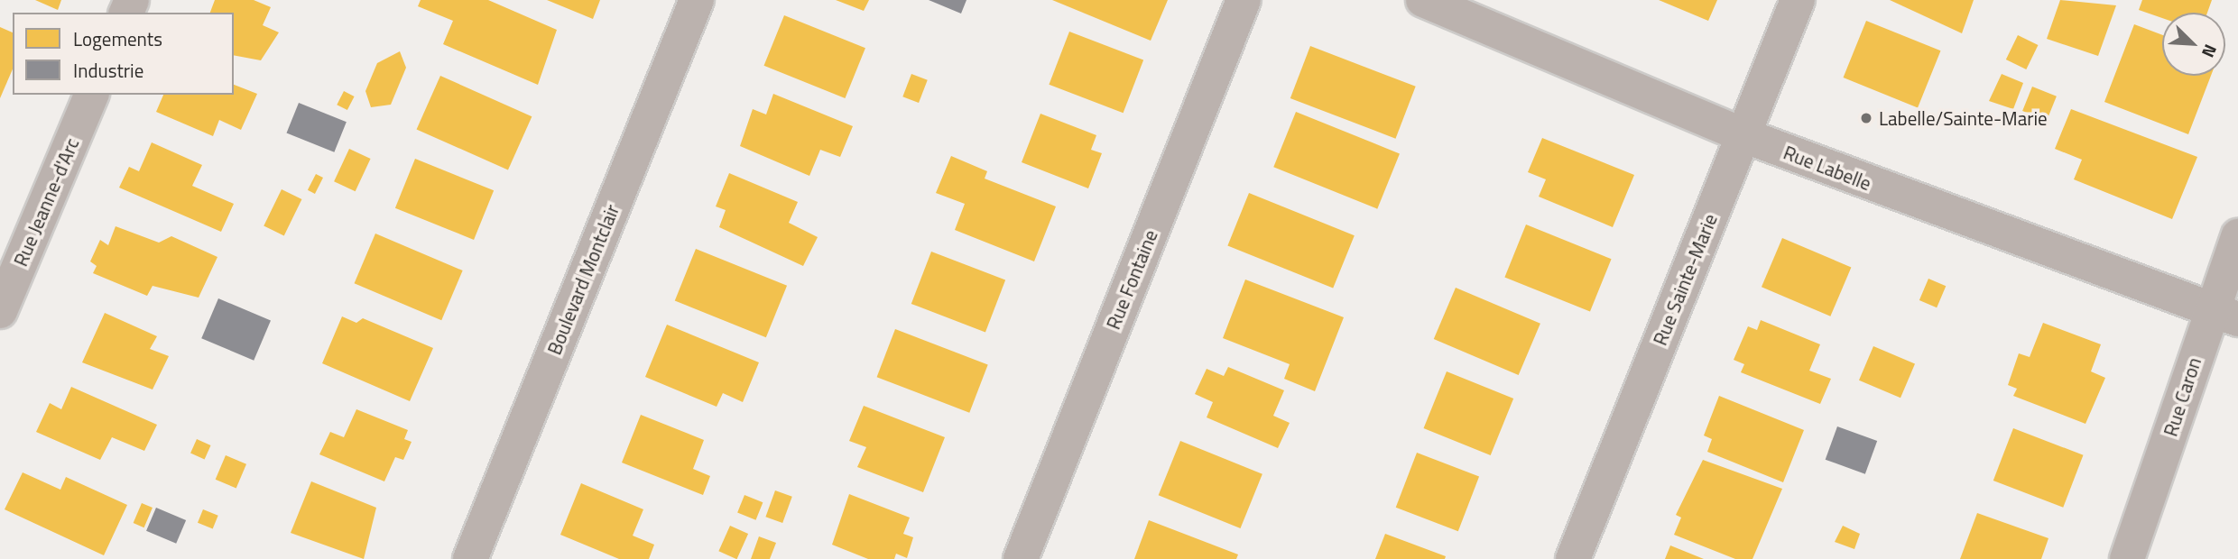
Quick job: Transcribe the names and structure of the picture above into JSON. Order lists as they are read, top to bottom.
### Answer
{
  "streets": {
    "street": [
      "Rue Labelle",
      "Rue Jeanne-d'Arc",
      "Boulevard Montclair",
      "Rue Fontaine",
      "Rue Sainte-Marie",
      "Rue Caron"
    ]
  },
  "crossings": [
    ["Rue Labelle", "Rue Sainte-Marie"],
    ["Rue Labelle", "Rue Caron"]
  ],
  "places": ["Labelle/Sainte-Marie"],
  "legend": ["Logements", "Industrie"],
  "north": "bottom right"
}
